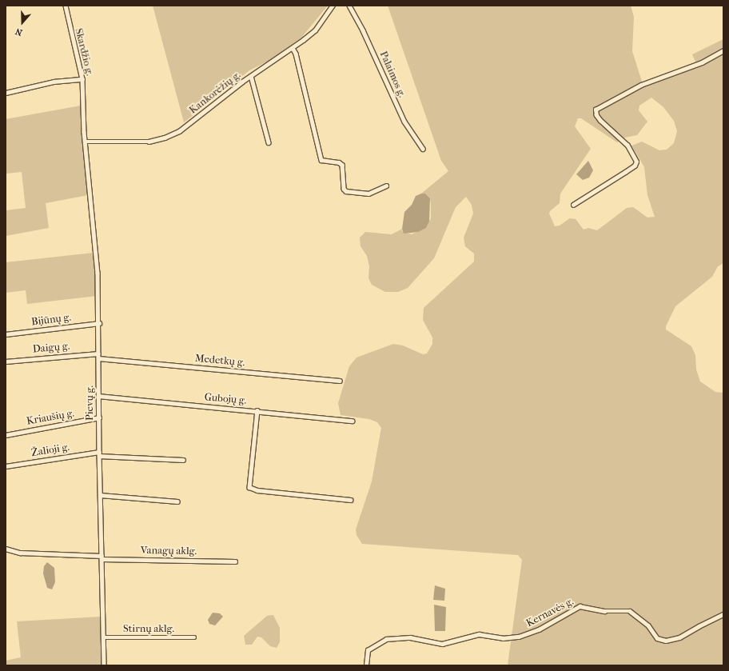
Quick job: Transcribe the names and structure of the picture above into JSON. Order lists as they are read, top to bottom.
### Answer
{
  "streets": {
    "street": [
      "Skardžio g.",
      "Palaimos g.",
      "Kankorėžių g.",
      "Bijūnų g.",
      "Daigų g.",
      "Medetkų g.",
      "Gubojų g.",
      "Pievų g.",
      "Kriaušių g.",
      "Žalioji g.",
      "Vanagų aklg.",
      "Kernavės g.",
      "Stirnų aklg."
    ]
  },
  "crossings": [
    ["Skardžio g.", "Kankorėžių g."],
    ["Skardžio g.", "Pievų g."],
    ["Kankorėžių g.", "Pievų g."],
    ["Bijūnų g.", "Pievų g."],
    ["Daigų g.", "Pievų g."],
    ["Medetkų g.", "Pievų g."],
    ["Gubojų g.", "Pievų g."],
    ["Pievų g.", "Kriaušių g."],
    ["Pievų g.", "Žalioji g."],
    ["Pievų g.", "Vanagų aklg."],
    ["Pievų g.", "Stirnų aklg."]
  ],
  "north": "bottom"
}
